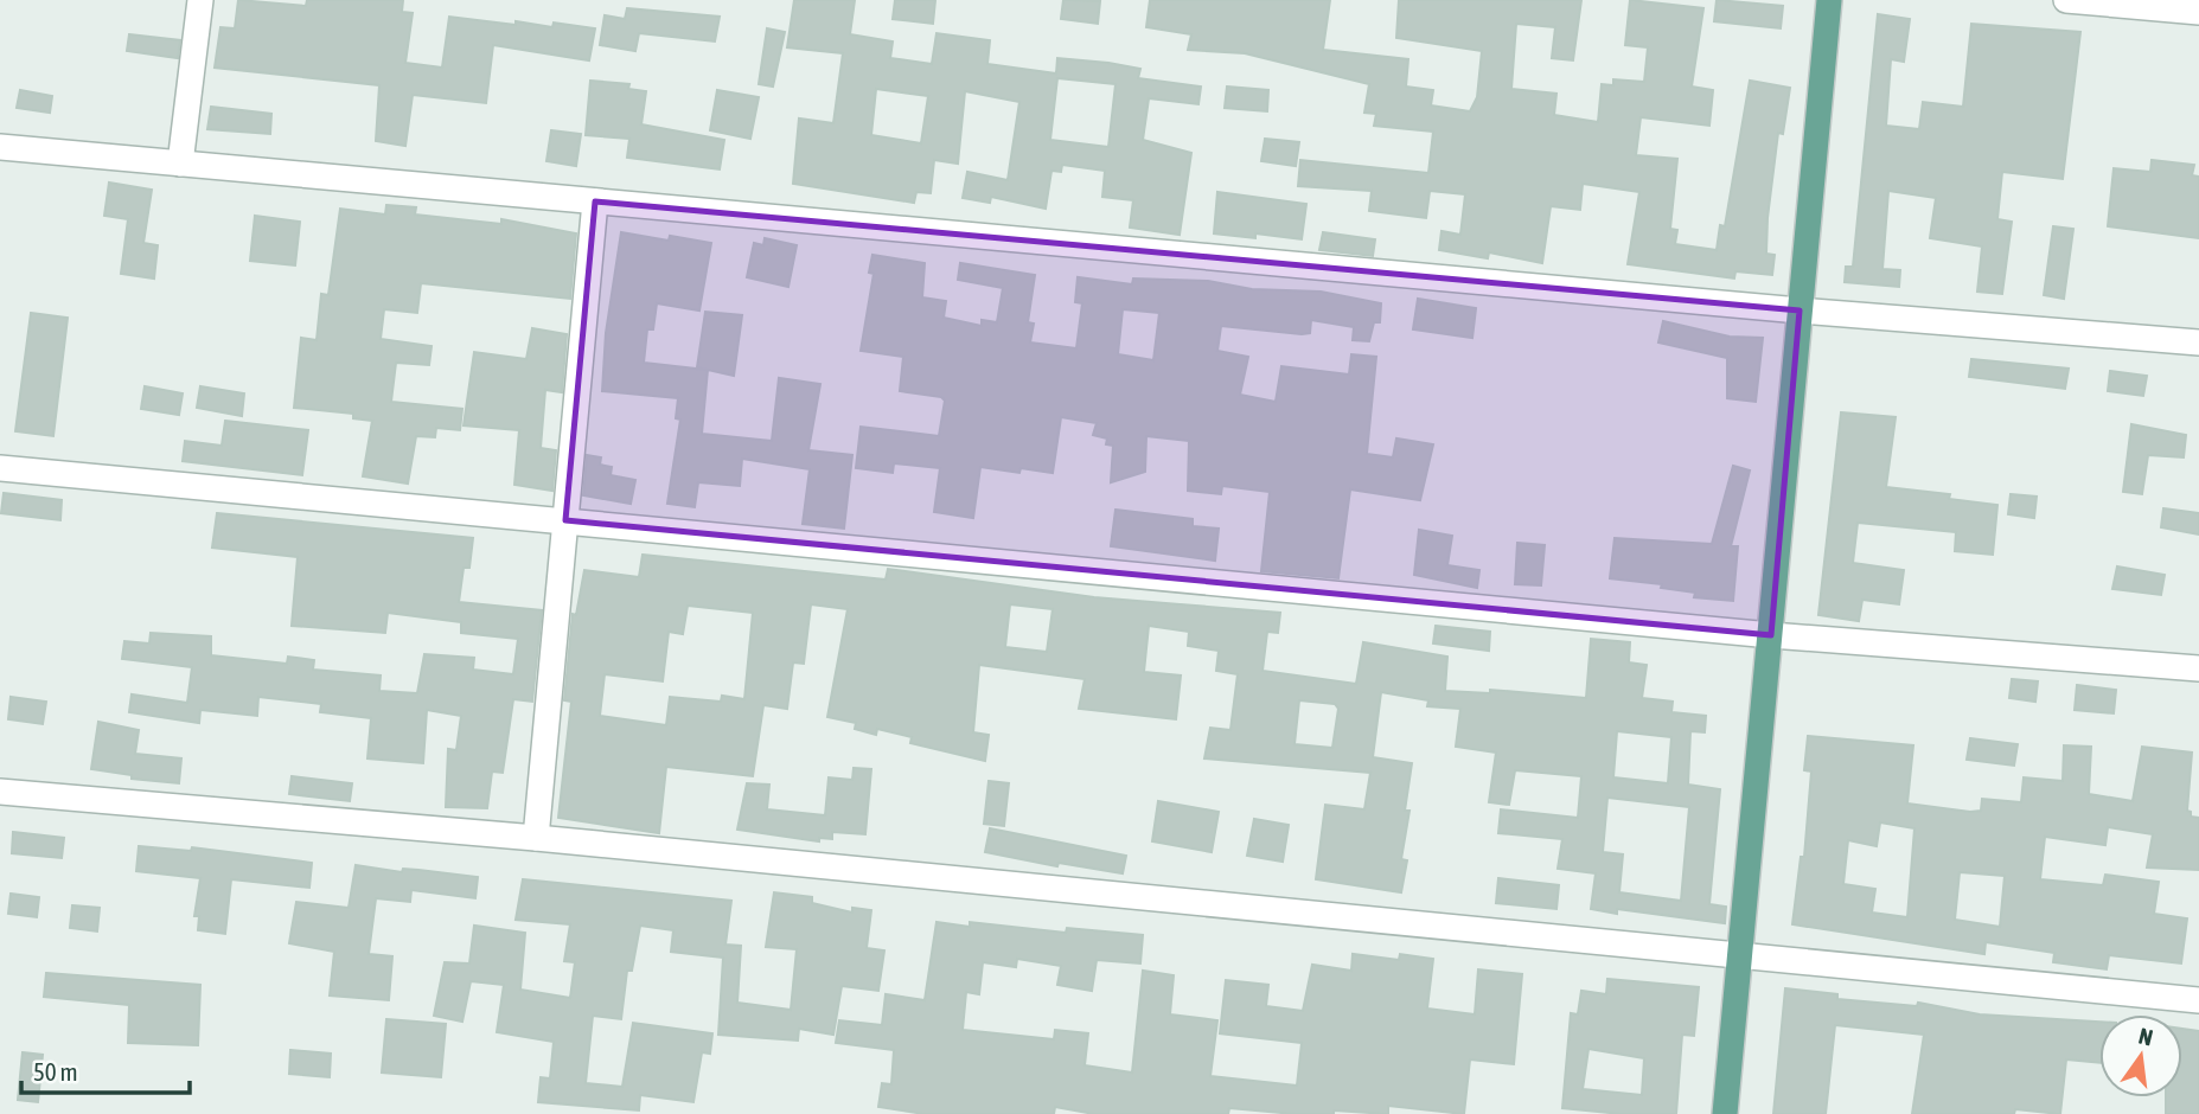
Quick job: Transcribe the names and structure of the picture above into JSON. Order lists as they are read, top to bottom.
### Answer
{
  "scale_bar": "50 m",
  "north": "top"
}
